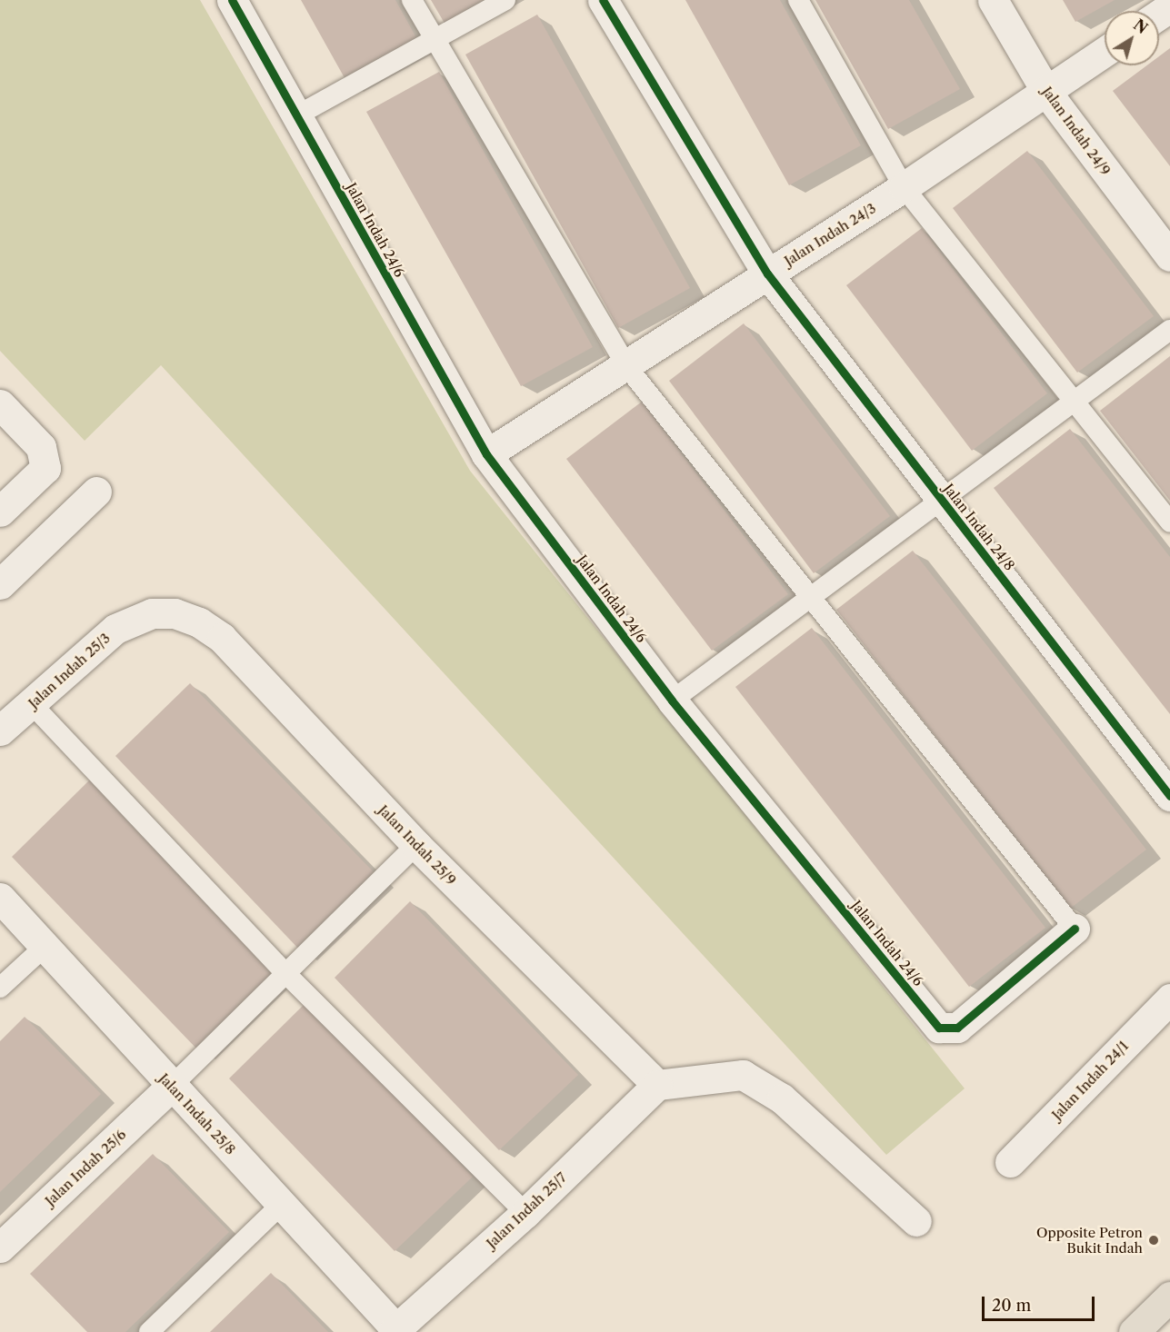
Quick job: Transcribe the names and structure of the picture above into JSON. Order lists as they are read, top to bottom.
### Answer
{
  "streets": {
    "street": [
      "Jalan Indah 24/9",
      "Jalan Indah 24/6",
      "Jalan Indah 24/3",
      "Jalan Indah 24/8",
      "Jalan Indah 25/3",
      "Jalan Indah 25/9",
      "Jalan Indah 24/1",
      "Jalan Indah 25/8",
      "Jalan Indah 25/6",
      "Jalan Indah 25/7"
    ]
  },
  "crossings": [
    ["Jalan Indah 24/9", "Jalan Indah 24/3"],
    ["Jalan Indah 24/6", "Jalan Indah 24/3"],
    ["Jalan Indah 24/3", "Jalan Indah 24/8"],
    ["Jalan Indah 25/3", "Jalan Indah 25/9"],
    ["Jalan Indah 25/9", "Jalan Indah 25/7"],
    ["Jalan Indah 25/8", "Jalan Indah 25/6"],
    ["Jalan Indah 25/8", "Jalan Indah 25/7"]
  ],
  "places": ["Opposite Petron Bukit Indah"],
  "scale_bar": "20 m",
  "north": "top right"
}
